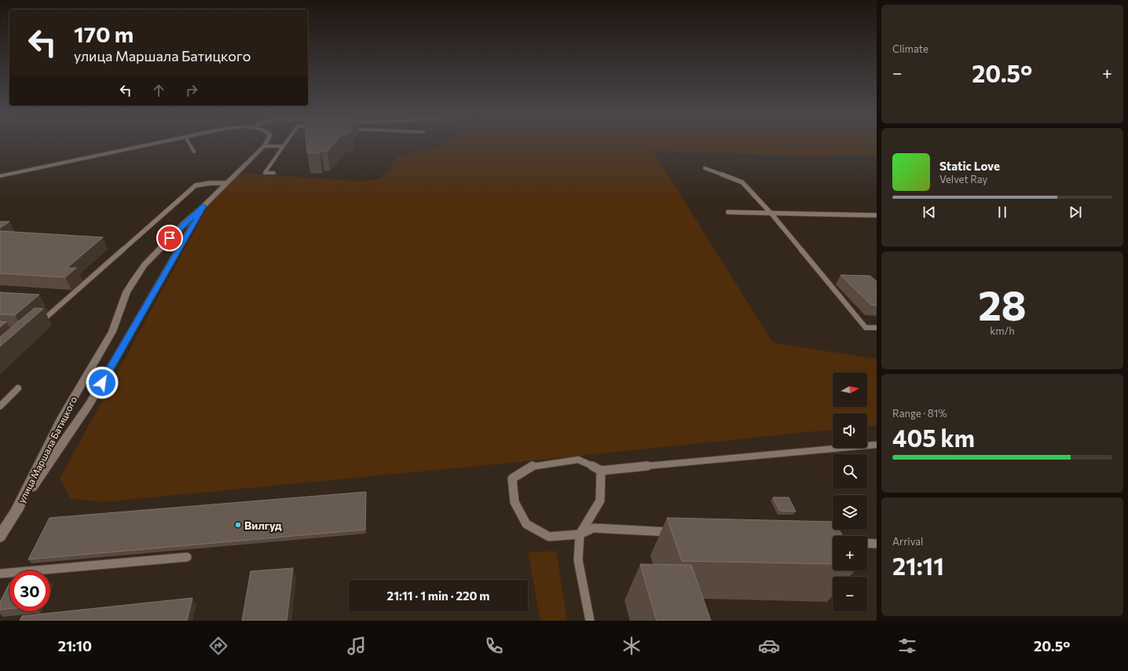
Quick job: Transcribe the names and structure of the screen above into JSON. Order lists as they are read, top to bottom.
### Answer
{
  "streets": {
    "street": ["улица Маршала Батицкого"]
  },
  "places": ["Вилгуд"],
  "north": "right",
  "page": {
    "tile": [
      "Climate",
      ["28", "km/h"],
      ["Range · 81%", "405 km"],
      ["Arrival", "21:11"]
    ],
    "turn": ["170 m", "улица Маршала Батицкого"],
    "heat": ["−", "20.5°", "+"],
    "song": ["Static Love", "Velvet Ray"],
    "map_buttons": ["+", "−"],
    "limit": "30",
    "trip": "21:11 · 1 min · 220 m",
    "tabs": ["21:10", "20.5°"]
  }
}
